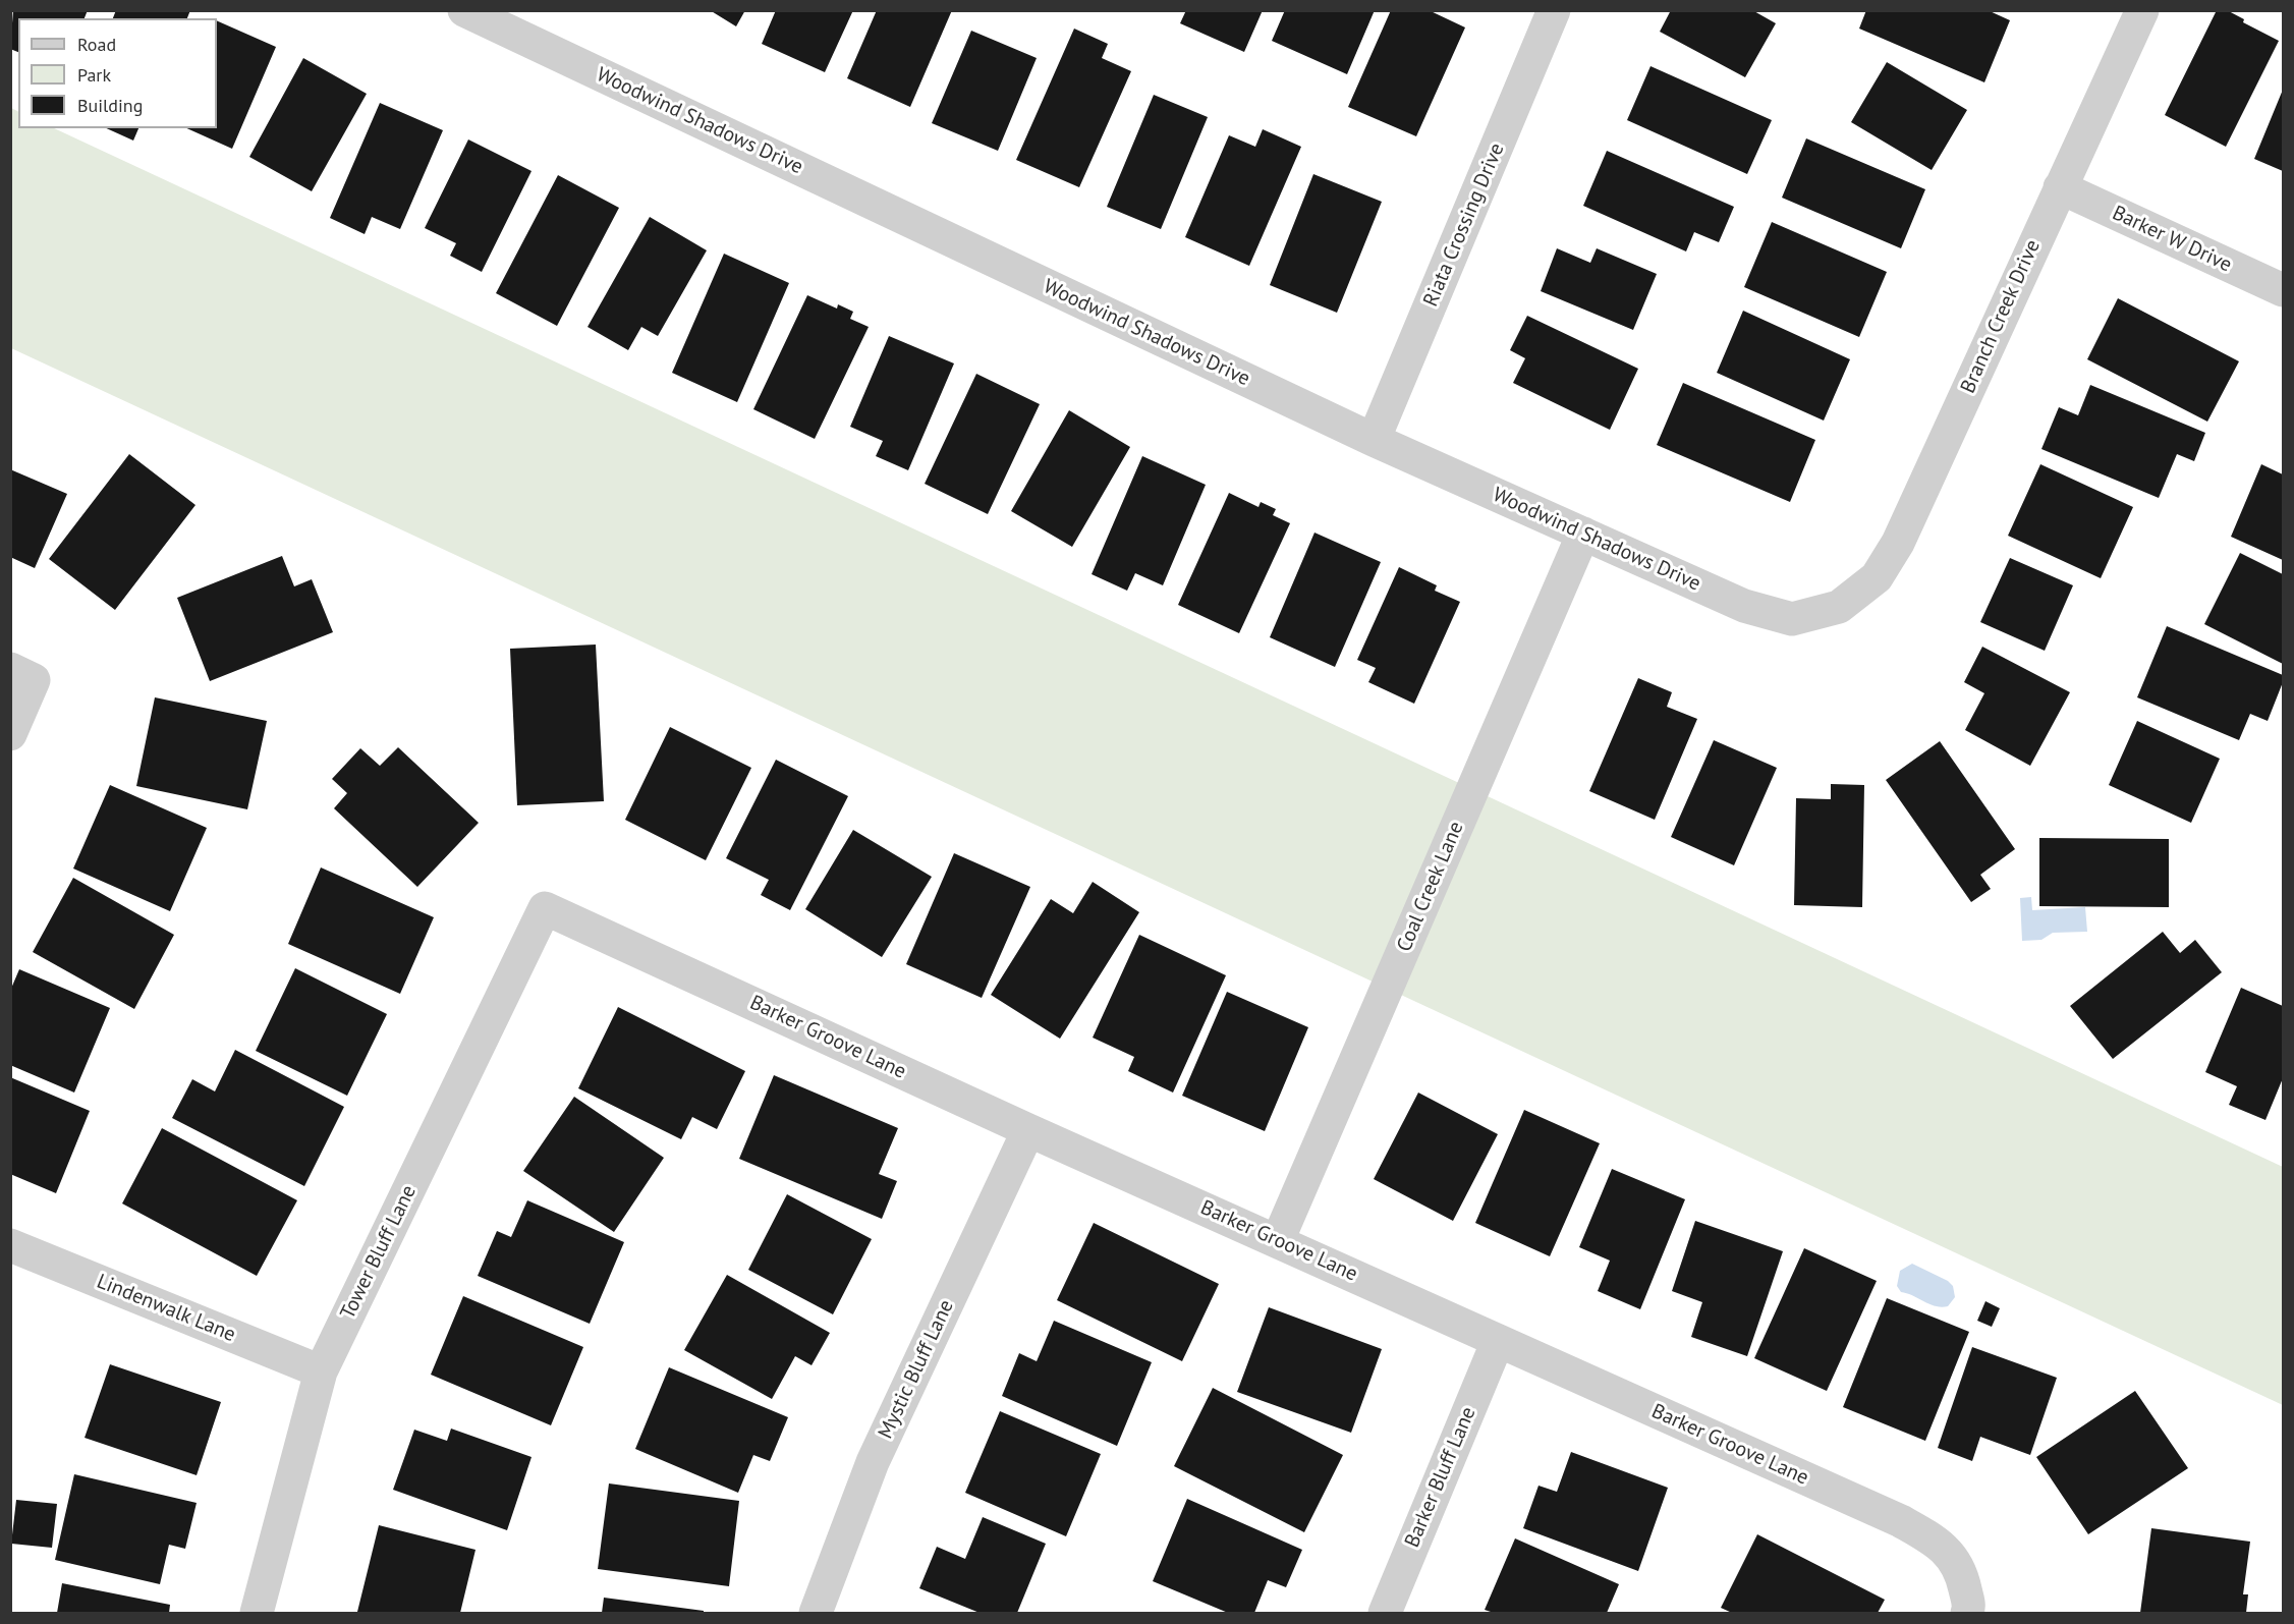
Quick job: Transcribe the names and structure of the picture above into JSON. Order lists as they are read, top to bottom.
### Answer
{
  "streets": {
    "street": [
      "Woodwind Shadows Drive",
      "Riata Crossing Drive",
      "Barker W Drive",
      "Branch Creek Drive",
      "Coal Creek Lane",
      "Barker Groove Lane",
      "Tower Bluff Lane",
      "Lindenwalk Lane",
      "Mystic Bluff Lane",
      "Barker Bluff Lane"
    ]
  },
  "crossings": [
    ["Woodwind Shadows Drive", "Riata Crossing Drive"],
    ["Woodwind Shadows Drive", "Branch Creek Drive"],
    ["Woodwind Shadows Drive", "Coal Creek Lane"],
    ["Barker W Drive", "Branch Creek Drive"],
    ["Coal Creek Lane", "Barker Groove Lane"],
    ["Barker Groove Lane", "Tower Bluff Lane"],
    ["Barker Groove Lane", "Mystic Bluff Lane"],
    ["Barker Groove Lane", "Barker Bluff Lane"],
    ["Tower Bluff Lane", "Lindenwalk Lane"]
  ],
  "legend": ["Road", "Park", "Building"]
}
